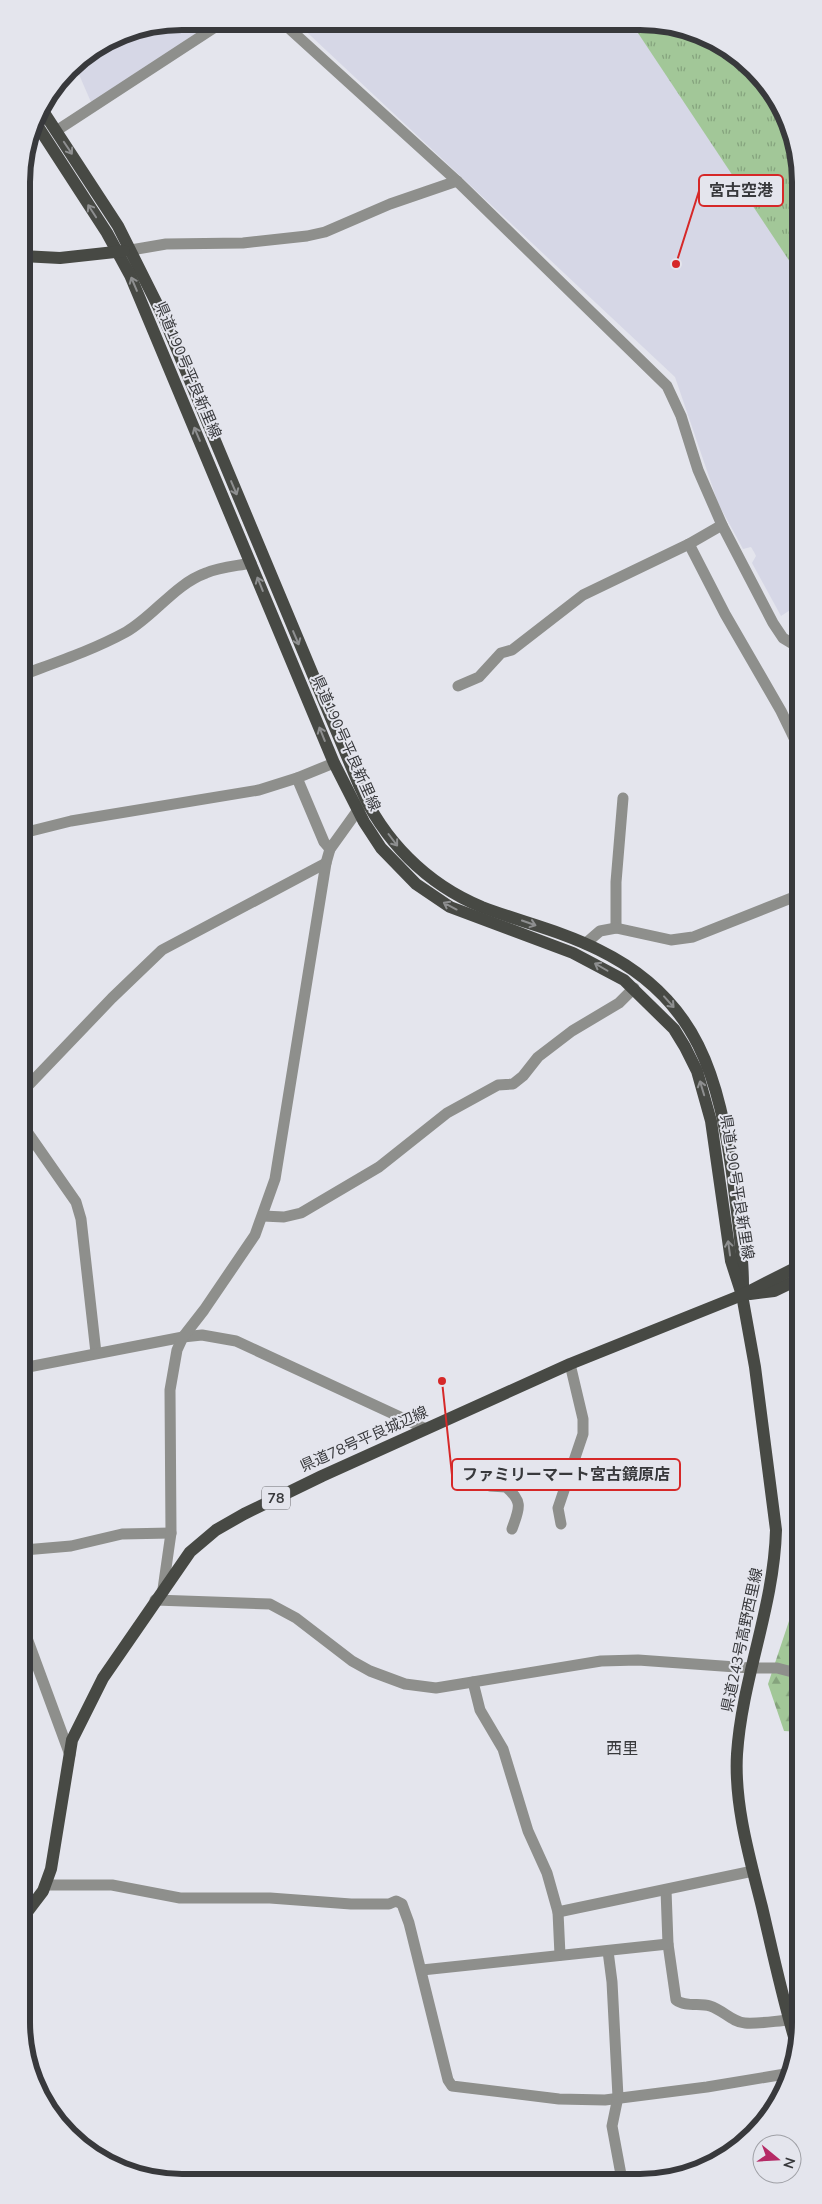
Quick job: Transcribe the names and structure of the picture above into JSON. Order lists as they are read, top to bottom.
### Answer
{
  "streets": {
    "main road": [
      "県道190号平良新里線",
      "県道78号平良城辺線",
      "78",
      "県道243号高野西里線"
    ]
  },
  "crossings": [
    ["県道190号平良新里線", "県道78号平良城辺線"],
    ["県道190号平良新里線", "県道243号高野西里線"],
    ["県道78号平良城辺線", "県道243号高野西里線"]
  ],
  "districts": ["西里"],
  "places": ["宮古空港", "ファミリーマート宮古鏡原店"],
  "north": "right"
}
